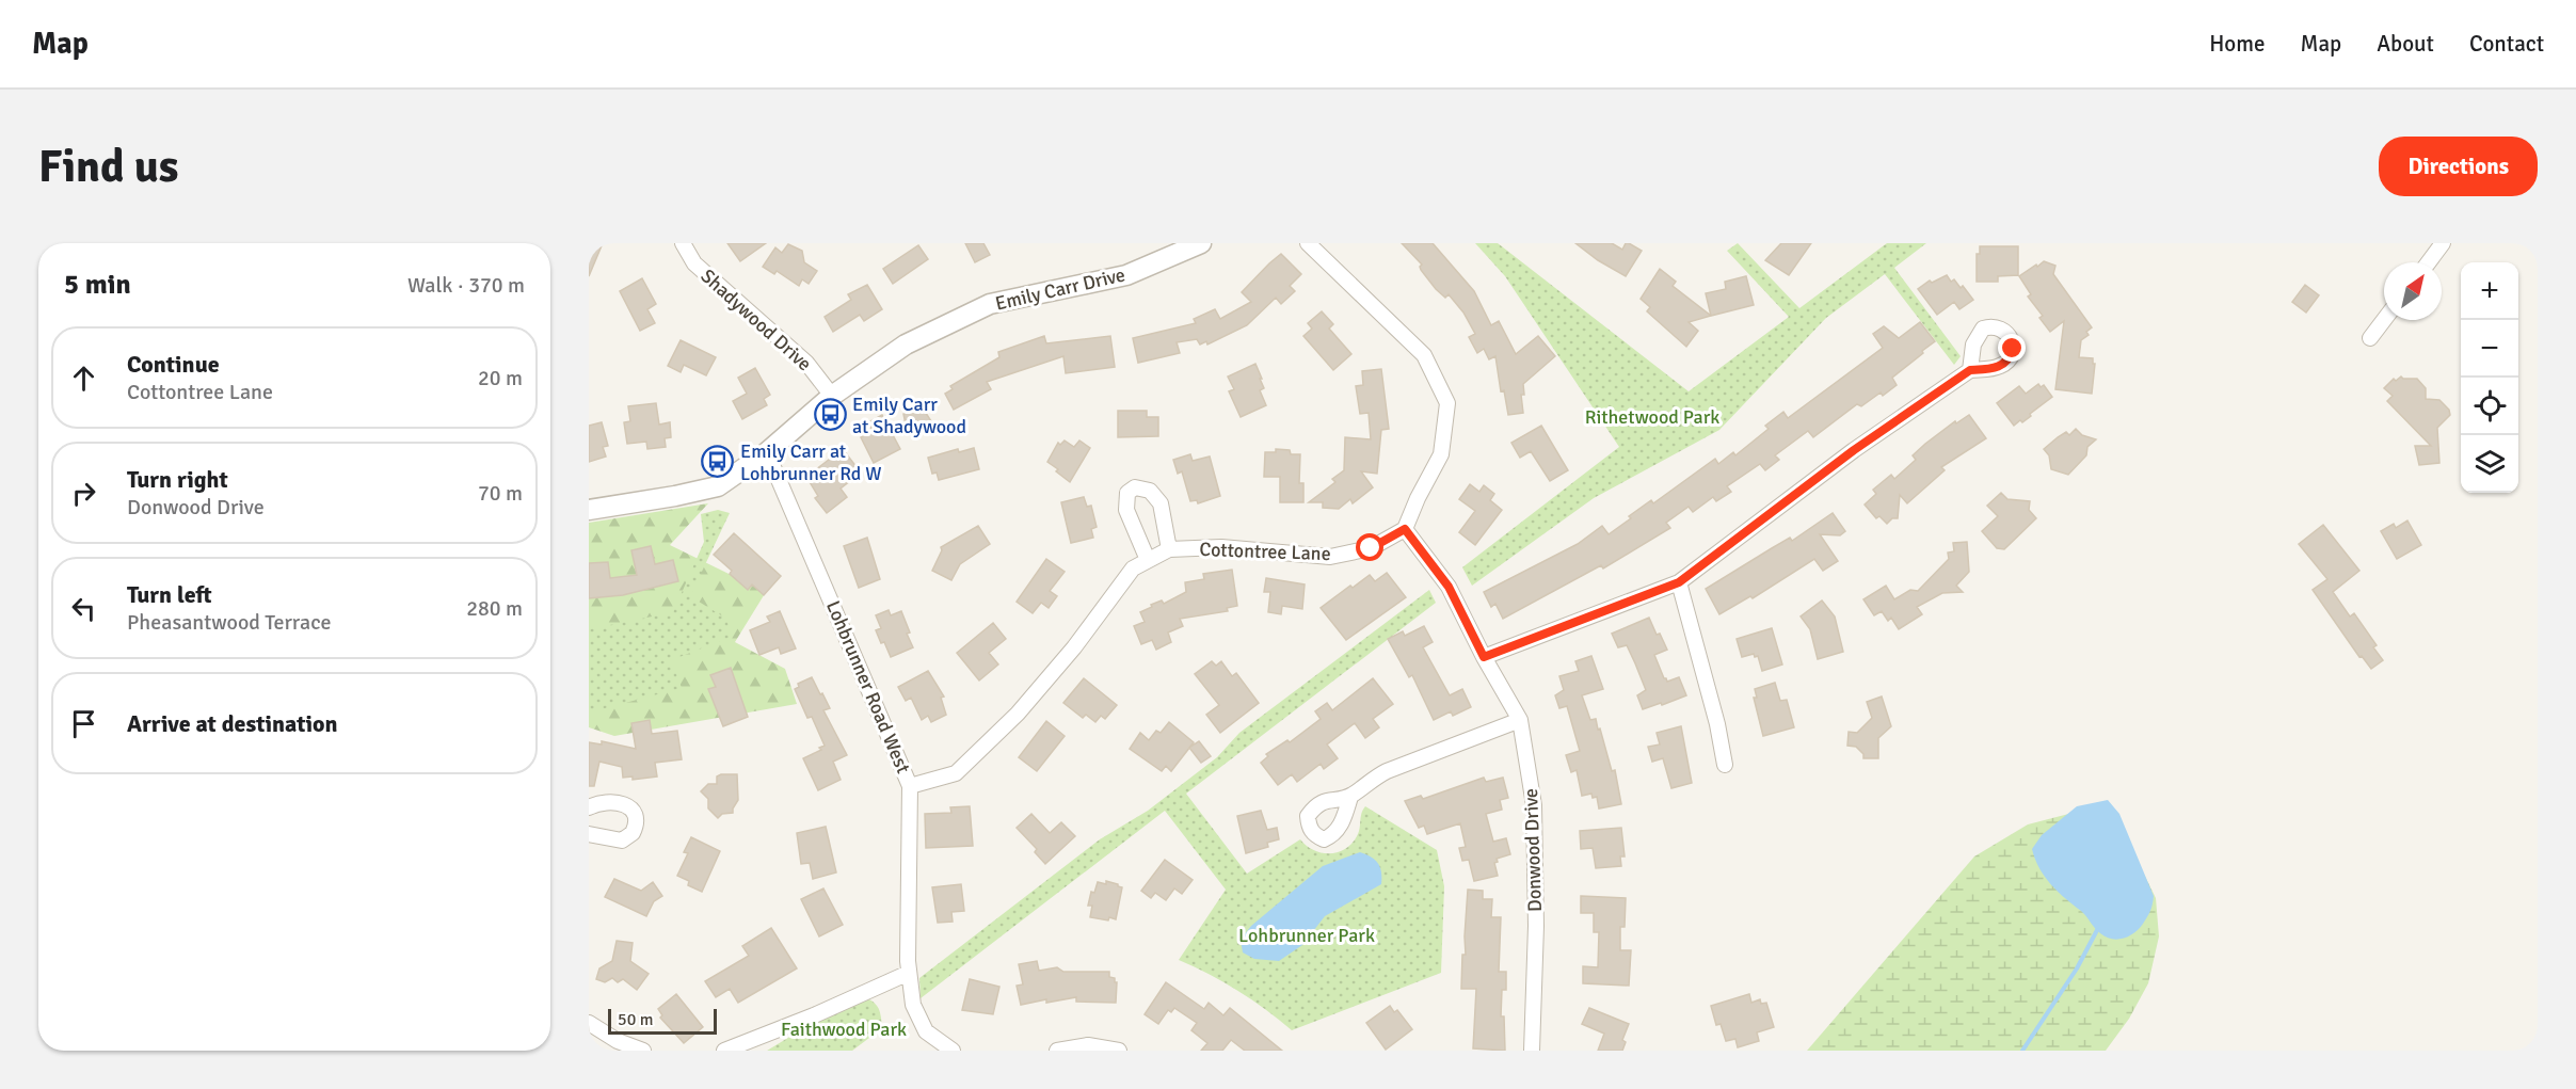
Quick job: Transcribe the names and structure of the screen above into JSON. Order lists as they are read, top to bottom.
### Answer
{
  "streets": {
    "street": [
      "Emily Carr Drive",
      "Shadywood Drive",
      "Cottontree Lane",
      "Lohbrunner Road West",
      "Donwood Drive"
    ]
  },
  "crossings": [
    ["Emily Carr Drive", "Shadywood Drive"],
    ["Emily Carr Drive", "Lohbrunner Road West"],
    ["Cottontree Lane", "Lohbrunner Road West"],
    ["Cottontree Lane", "Donwood Drive"]
  ],
  "parks": ["Rithetwood Park", "Lohbrunner Park", "Faithwood Park"],
  "places": {
    "bus stop": ["Emily Carr at Shadywood", "Emily Carr at Lohbrunner Rd W"]
  },
  "scale_bar": "50 m",
  "north": "top right",
  "page": {
    "header": "Map",
    "nav": [
      "Home",
      "Map",
      "About",
      "Contact"
    ],
    "buttons": "Directions",
    "title": "Find us",
    "heading": ["5 min", "Walk · 370 m"],
    "map_buttons": ["+", "−"],
    "list": [
      ["Continue", "Cottontree Lane", "20 m"],
      ["Turn right", "Donwood Drive", "70 m"],
      ["Turn left", "Pheasantwood Terrace", "280 m"],
      "Arrive at destination"
    ],
    "scale": "50 m"
  }
}
